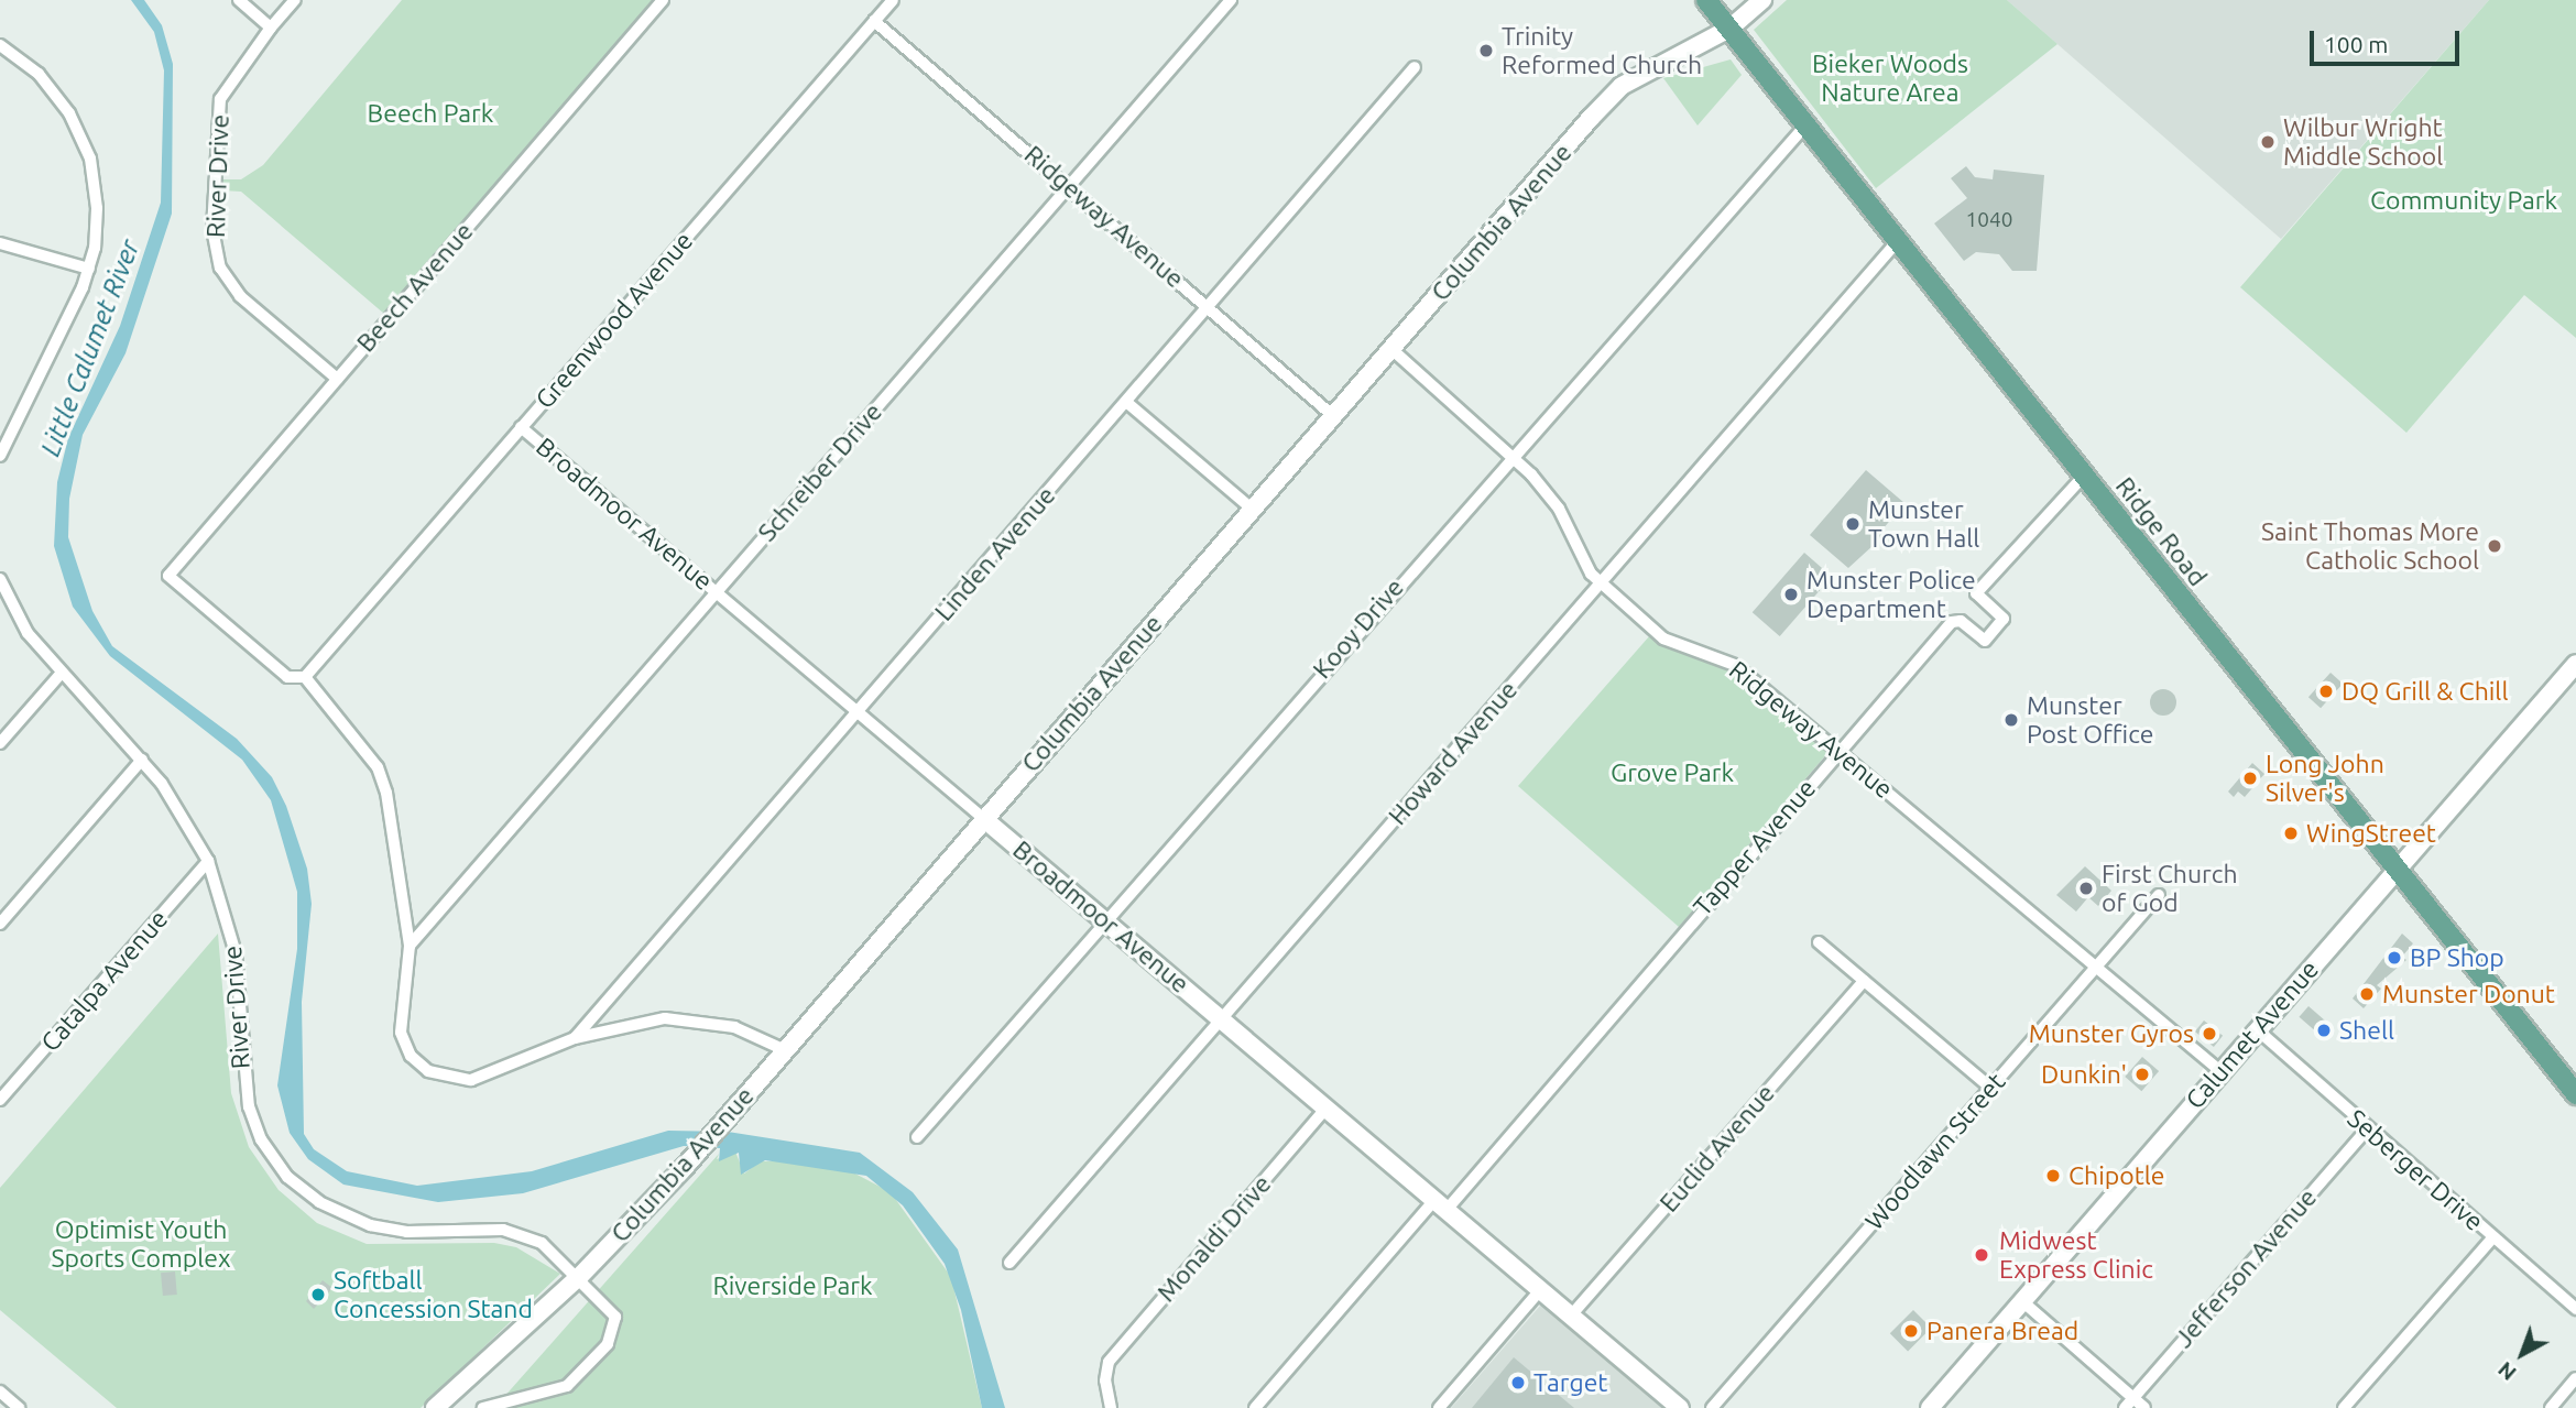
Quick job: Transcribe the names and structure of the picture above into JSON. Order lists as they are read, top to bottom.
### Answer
{
  "streets": {
    "main road": ["Ridge Road"],
    "street": [
      "River Drive",
      "Ridgeway Avenue",
      "Columbia Avenue",
      "Beech Avenue",
      "Greenwood Avenue",
      "Schreiber Drive",
      "Broadmoor Avenue",
      "Linden Avenue",
      "Kooy Drive",
      "Howard Avenue",
      "Tapper Avenue",
      "Catalpa Avenue",
      "Calumet Avenue",
      "Euclid Avenue",
      "Woodlawn Street",
      "Seberger Drive",
      "Monaldi Drive",
      "Jefferson Avenue"
    ]
  },
  "crossings": [
    ["River Drive", "Columbia Avenue"],
    ["River Drive", "Beech Avenue"],
    ["River Drive", "Catalpa Avenue"],
    ["Ridgeway Avenue", "Columbia Avenue"],
    ["Ridgeway Avenue", "Greenwood Avenue"],
    ["Ridgeway Avenue", "Schreiber Drive"],
    ["Ridgeway Avenue", "Linden Avenue"],
    ["Ridgeway Avenue", "Kooy Drive"],
    ["Ridgeway Avenue", "Howard Avenue"],
    ["Ridgeway Avenue", "Tapper Avenue"],
    ["Ridgeway Avenue", "Calumet Avenue"],
    ["Ridgeway Avenue", "Woodlawn Street"],
    ["Columbia Avenue", "Broadmoor Avenue"],
    ["Columbia Avenue", "Ridge Road"],
    ["Beech Avenue", "Greenwood Avenue"],
    ["Greenwood Avenue", "Broadmoor Avenue"],
    ["Schreiber Drive", "Broadmoor Avenue"],
    ["Broadmoor Avenue", "Linden Avenue"],
    ["Broadmoor Avenue", "Kooy Drive"],
    ["Broadmoor Avenue", "Howard Avenue"],
    ["Broadmoor Avenue", "Tapper Avenue"],
    ["Broadmoor Avenue", "Euclid Avenue"],
    ["Broadmoor Avenue", "Monaldi Drive"],
    ["Ridge Road", "Kooy Drive"],
    ["Ridge Road", "Howard Avenue"],
    ["Ridge Road", "Tapper Avenue"],
    ["Ridge Road", "Calumet Avenue"],
    ["Calumet Avenue", "Seberger Drive"],
    ["Seberger Drive", "Jefferson Avenue"]
  ],
  "water": ["Little Calumet River"],
  "parks": [
    "Bieker Woods Nature Area",
    "Beech Park",
    "Community Park",
    "Grove Park",
    "Optimist Youth Sports Complex",
    "Riverside Park"
  ],
  "places": [
    "Trinity Reformed Church",
    "Wilbur Wright Middle School",
    "Munster Town Hall",
    "Saint Thomas More Catholic School",
    "Munster Police Department",
    "DQ Grill & Chill",
    "Munster Post Office",
    "Long John Silver's",
    "WingStreet",
    "First Church of God",
    "BP Shop",
    "Munster Donut",
    "Shell",
    "Munster Gyros",
    "Dunkin'",
    "Chipotle",
    "Midwest Express Clinic",
    "Softball Concession Stand",
    "Panera Bread",
    "Target"
  ],
  "house_numbers": ["1040"],
  "scale_bar": "100 m",
  "north": "bottom left"
}
